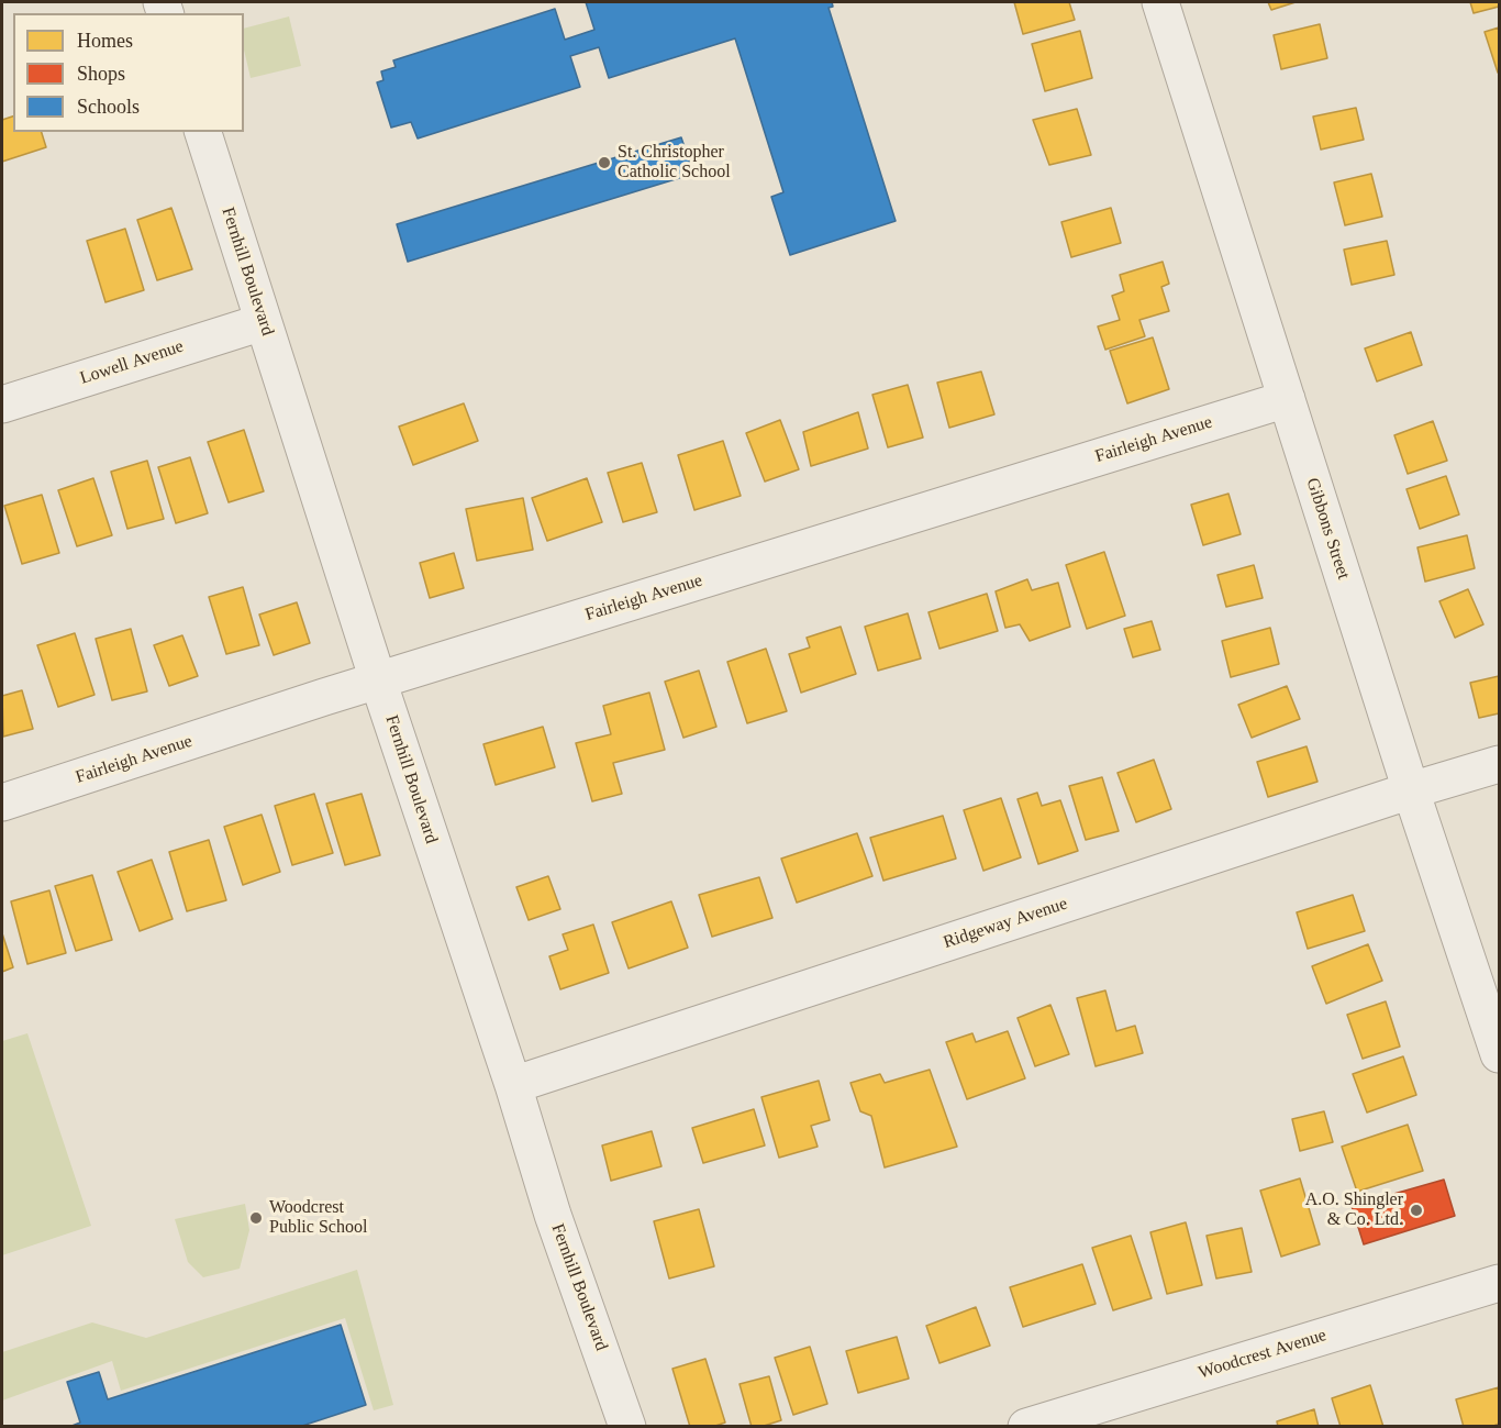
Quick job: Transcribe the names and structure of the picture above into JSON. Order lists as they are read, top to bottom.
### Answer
{
  "streets": {
    "street": [
      "Fernhill Boulevard",
      "Lowell Avenue",
      "Fairleigh Avenue",
      "Gibbons Street",
      "Ridgeway Avenue",
      "Woodcrest Avenue"
    ]
  },
  "crossings": [
    ["Fernhill Boulevard", "Lowell Avenue"],
    ["Fernhill Boulevard", "Fairleigh Avenue"],
    ["Fernhill Boulevard", "Ridgeway Avenue"],
    ["Fairleigh Avenue", "Gibbons Street"],
    ["Gibbons Street", "Ridgeway Avenue"]
  ],
  "places": ["St. Christopher Catholic School", "A.O. Shingler & Co. Ltd.", "Woodcrest Public School"],
  "legend": ["Homes", "Shops", "Schools"]
}
